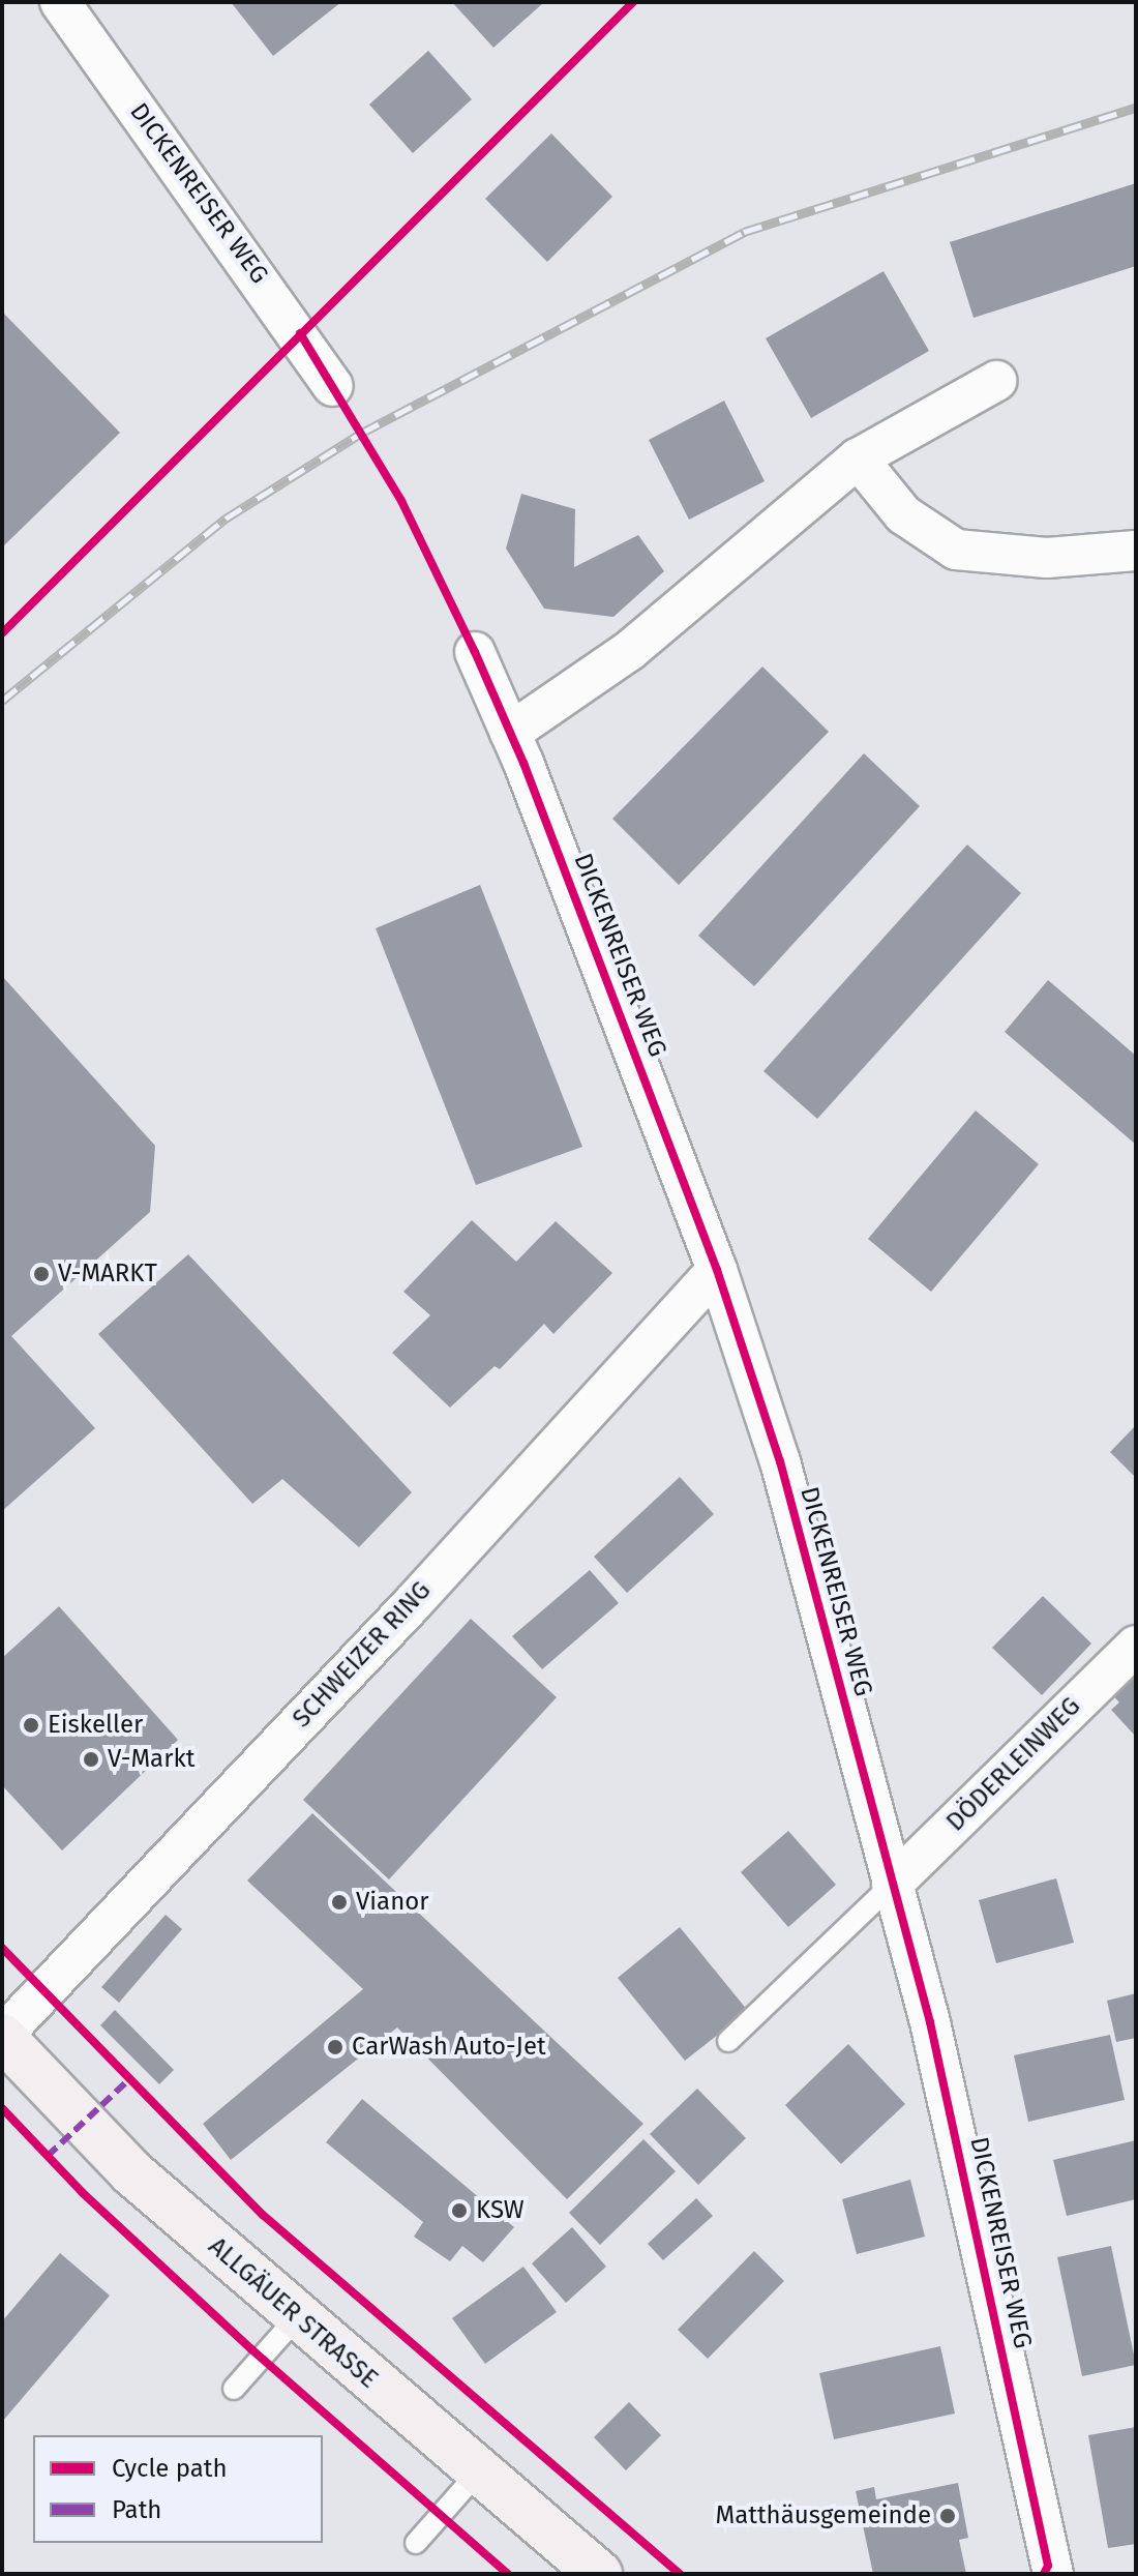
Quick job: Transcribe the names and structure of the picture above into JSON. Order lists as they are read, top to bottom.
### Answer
{
  "streets": {
    "main road": ["ALLGÄUER STRASSE"],
    "street": ["DICKENREISER WEG", "SCHWEIZER RING", "DÖDERLEINWEG"]
  },
  "crossings": [
    ["DICKENREISER WEG", "SCHWEIZER RING"],
    ["DICKENREISER WEG", "DÖDERLEINWEG"],
    ["SCHWEIZER RING", "ALLGÄUER STRASSE"]
  ],
  "places": [
    "V-MARKT",
    "Eiskeller",
    "V-Markt",
    "Vianor",
    "CarWash Auto-Jet",
    "KSW",
    "Matthäusgemeinde"
  ],
  "legend": ["Cycle path", "Path"]
}
